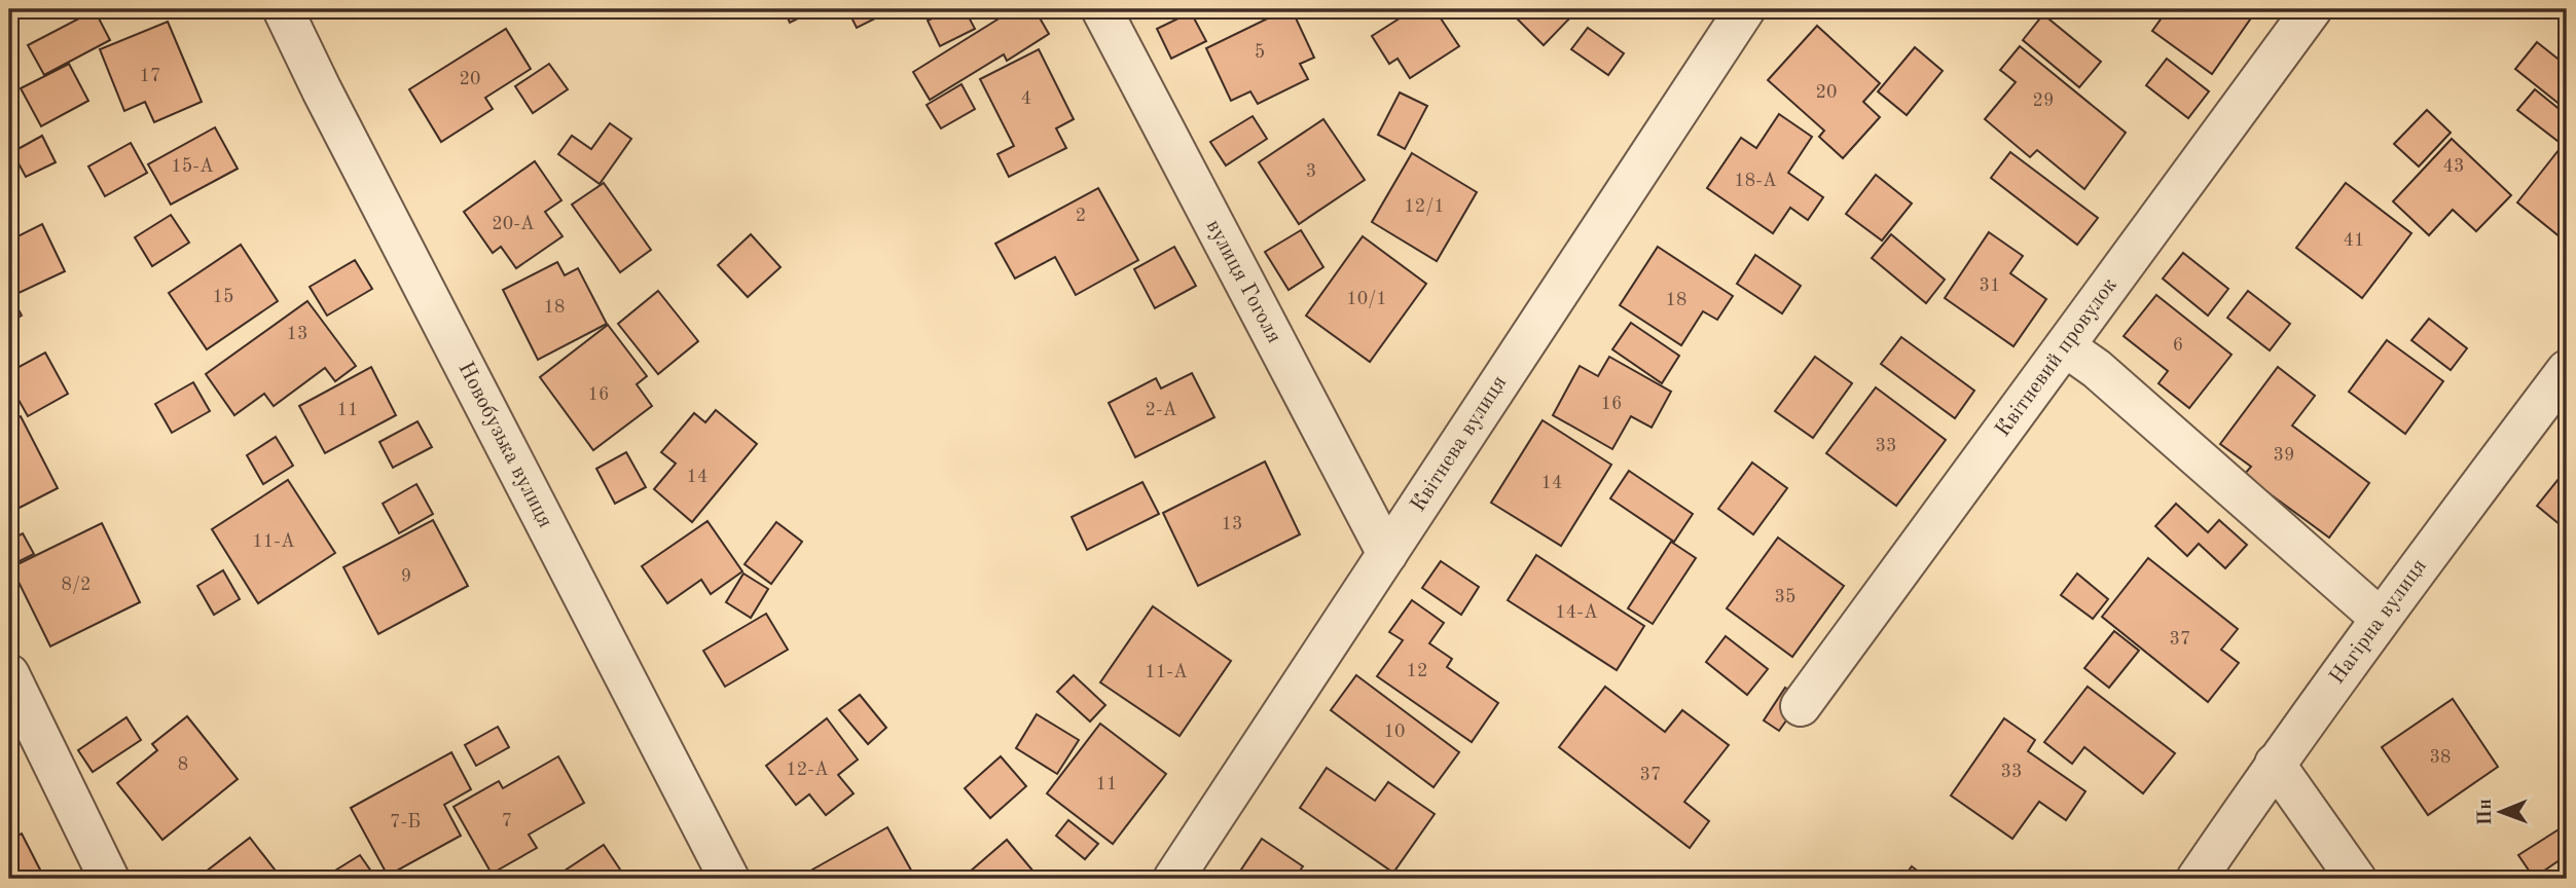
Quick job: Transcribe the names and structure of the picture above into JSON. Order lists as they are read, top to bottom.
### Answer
{
  "streets": {
    "street": [
      "вулиця Гоголя",
      "Квітневий провулок",
      "Квітнева вулиця",
      "Новобузька вулиця",
      "Нагірна вулиця"
    ]
  },
  "crossings": [
    ["вулиця Гоголя", "Квітнева вулиця"]
  ],
  "house_numbers": [
    "5",
    "17",
    "20",
    "20",
    "4",
    "29",
    "15-А",
    "43",
    "3",
    "18-А",
    "12/1",
    "2",
    "20-А",
    "41",
    "31",
    "15",
    "10/1",
    "18",
    "18",
    "13",
    "6",
    "16",
    "16",
    "11",
    "2-А",
    "33",
    "39",
    "14",
    "14",
    "13",
    "11-А",
    "9",
    "8/2",
    "35",
    "14-А",
    "37",
    "12",
    "11-А",
    "10",
    "38",
    "8",
    "12-А",
    "33",
    "37",
    "11",
    "7",
    "7-Б"
  ],
  "north": "left"
}
